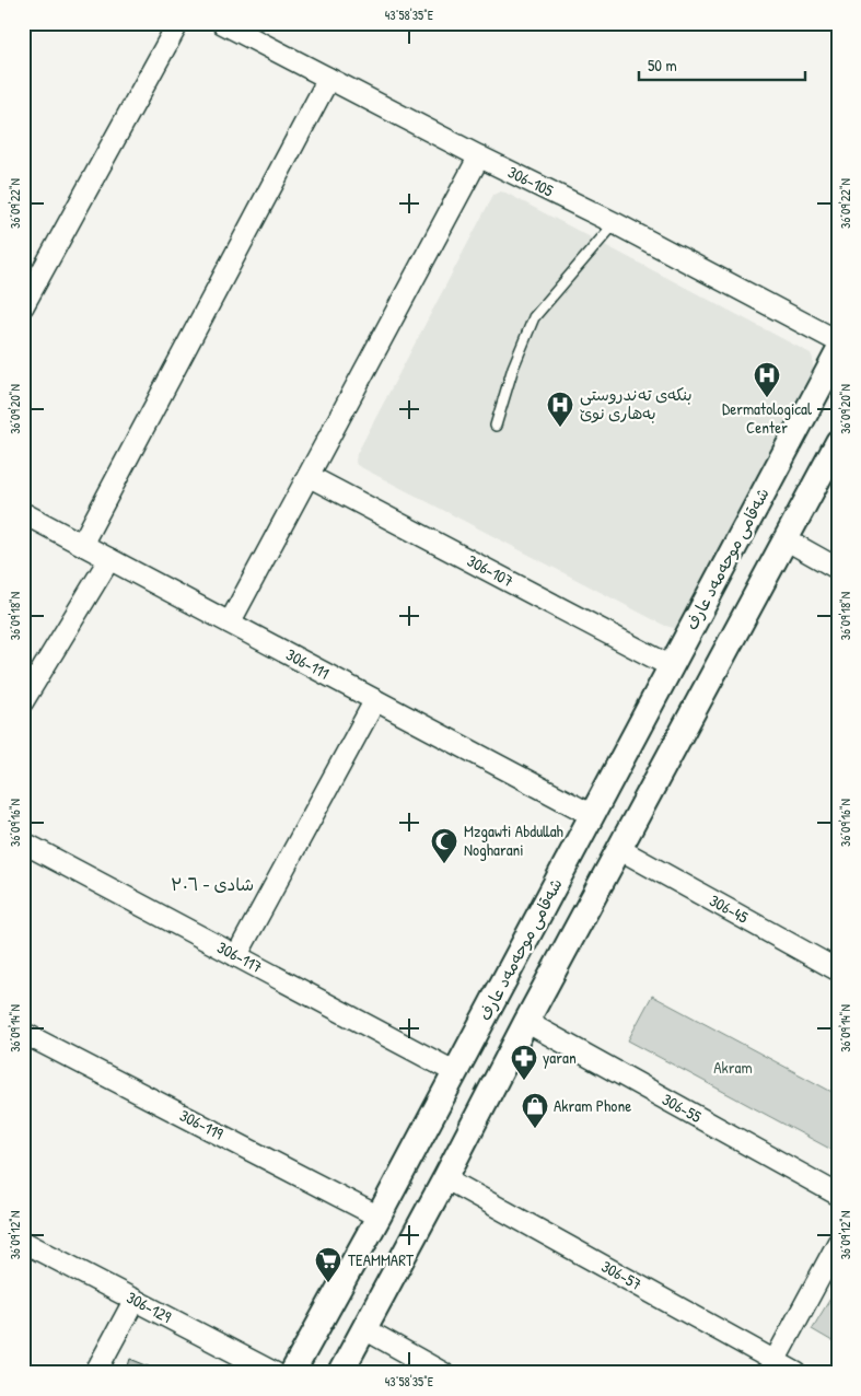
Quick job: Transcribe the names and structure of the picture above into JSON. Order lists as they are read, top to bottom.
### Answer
{
  "streets": {
    "street": [
      "306-105",
      "شەقامی موحەمەد عارف",
      "306-107",
      "306-111",
      "306-45",
      "306-117",
      "306-55",
      "306-119",
      "306-57",
      "306-129"
    ]
  },
  "crossings": [
    ["شەقامی موحەمەد عارف", "306-107"],
    ["شەقامی موحەمەد عارف", "306-111"],
    ["شەقامی موحەمەد عارف", "306-117"],
    ["شەقامی موحەمەد عارف", "306-119"]
  ],
  "districts": ["شادی - ٣٠٦"],
  "parks": ["Akram"],
  "places": {
    "hospital": ["Dermatological Center", "بنکەی تەندروستی بەهاری نوێ"],
    "mosque": ["Mzgawti Abdullah Nogharani"],
    "pharmacy": ["yaran"],
    "shop": ["Akram Phone"],
    "supermarket": ["TEAMMART"]
  },
  "scale_bar": "50 m",
  "coordinates": [
    "43°58'35\"E",
    "36°09'22\"N",
    "36°09'20\"N",
    "36°09'18\"N",
    "36°09'16\"N",
    "36°09'14\"N",
    "36°09'12\"N"
  ]
}
